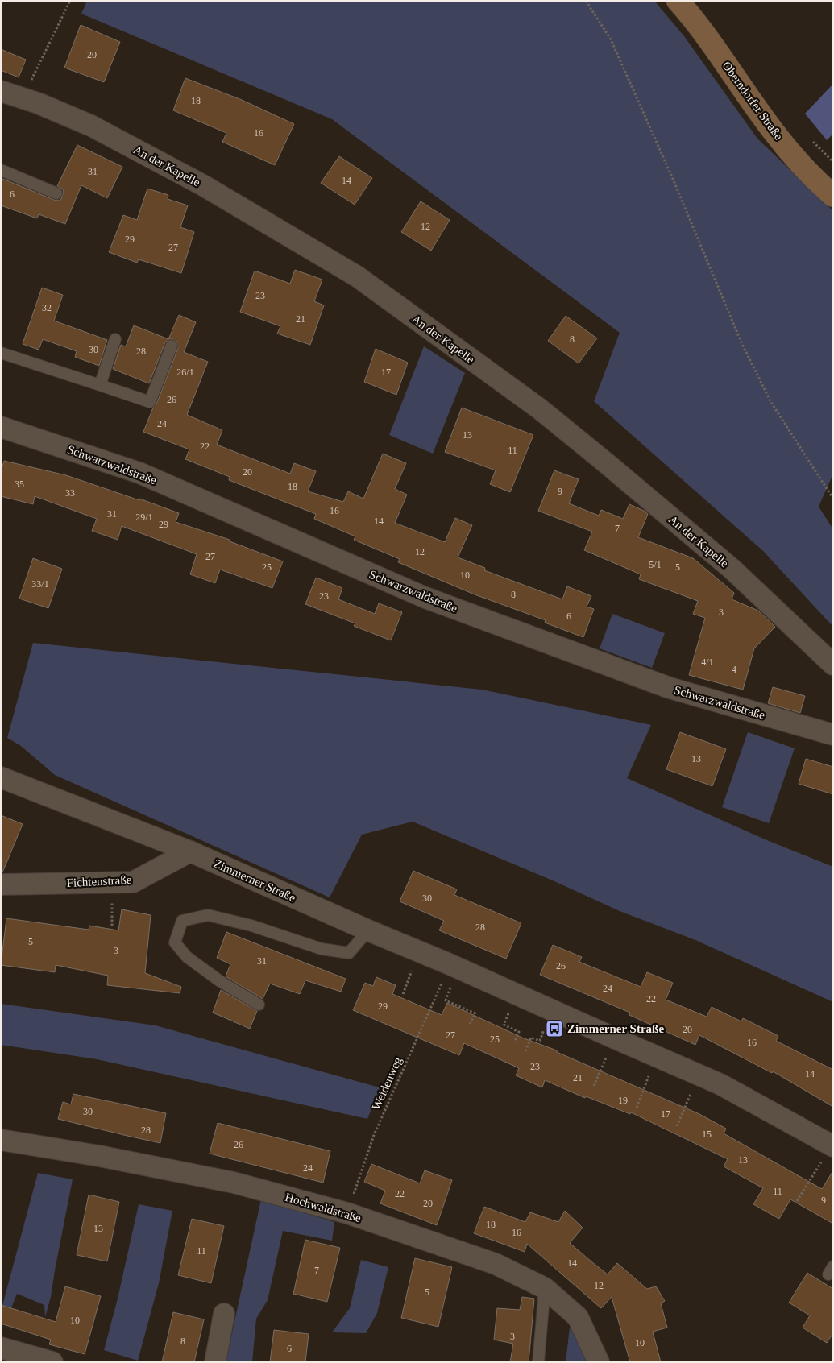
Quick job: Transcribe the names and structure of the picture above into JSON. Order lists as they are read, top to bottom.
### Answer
{
  "streets": {
    "street": [
      "Oberndorfer Straße",
      "An der Kapelle",
      "Schwarzwaldstraße",
      "Zimmerner Straße",
      "Fichtenstraße",
      "Hochwaldstraße"
    ],
    "path": ["Weidenweg"]
  },
  "crossings": [
    ["Zimmerner Straße", "Fichtenstraße"],
    ["Zimmerner Straße", "Weidenweg"],
    ["Weidenweg", "Hochwaldstraße"]
  ],
  "places": {
    "bus stop": ["Zimmerner Straße"]
  },
  "house_numbers": [
    "20",
    "18",
    "16",
    "31",
    "14",
    "6",
    "12",
    "29",
    "27",
    "23",
    "32",
    "21",
    "8",
    "30",
    "28",
    "26/1",
    "17",
    "26",
    "24",
    "13",
    "22",
    "11",
    "20",
    "35",
    "18",
    "9",
    "33",
    "16",
    "31",
    "29/1",
    "14",
    "29",
    "7",
    "12",
    "27",
    "5/1",
    "25",
    "5",
    "10",
    "33/1",
    "8",
    "23",
    "3",
    "6",
    "4/1",
    "4",
    "13",
    "30",
    "28",
    "5",
    "3",
    "31",
    "26",
    "24",
    "22",
    "29",
    "20",
    "27",
    "25",
    "16",
    "23",
    "14",
    "21",
    "19",
    "30",
    "17",
    "28",
    "15",
    "26",
    "13",
    "24",
    "11",
    "22",
    "9",
    "20",
    "18",
    "13",
    "16",
    "11",
    "14",
    "7",
    "12",
    "5",
    "10",
    "3",
    "8",
    "10",
    "6"
  ]
}
